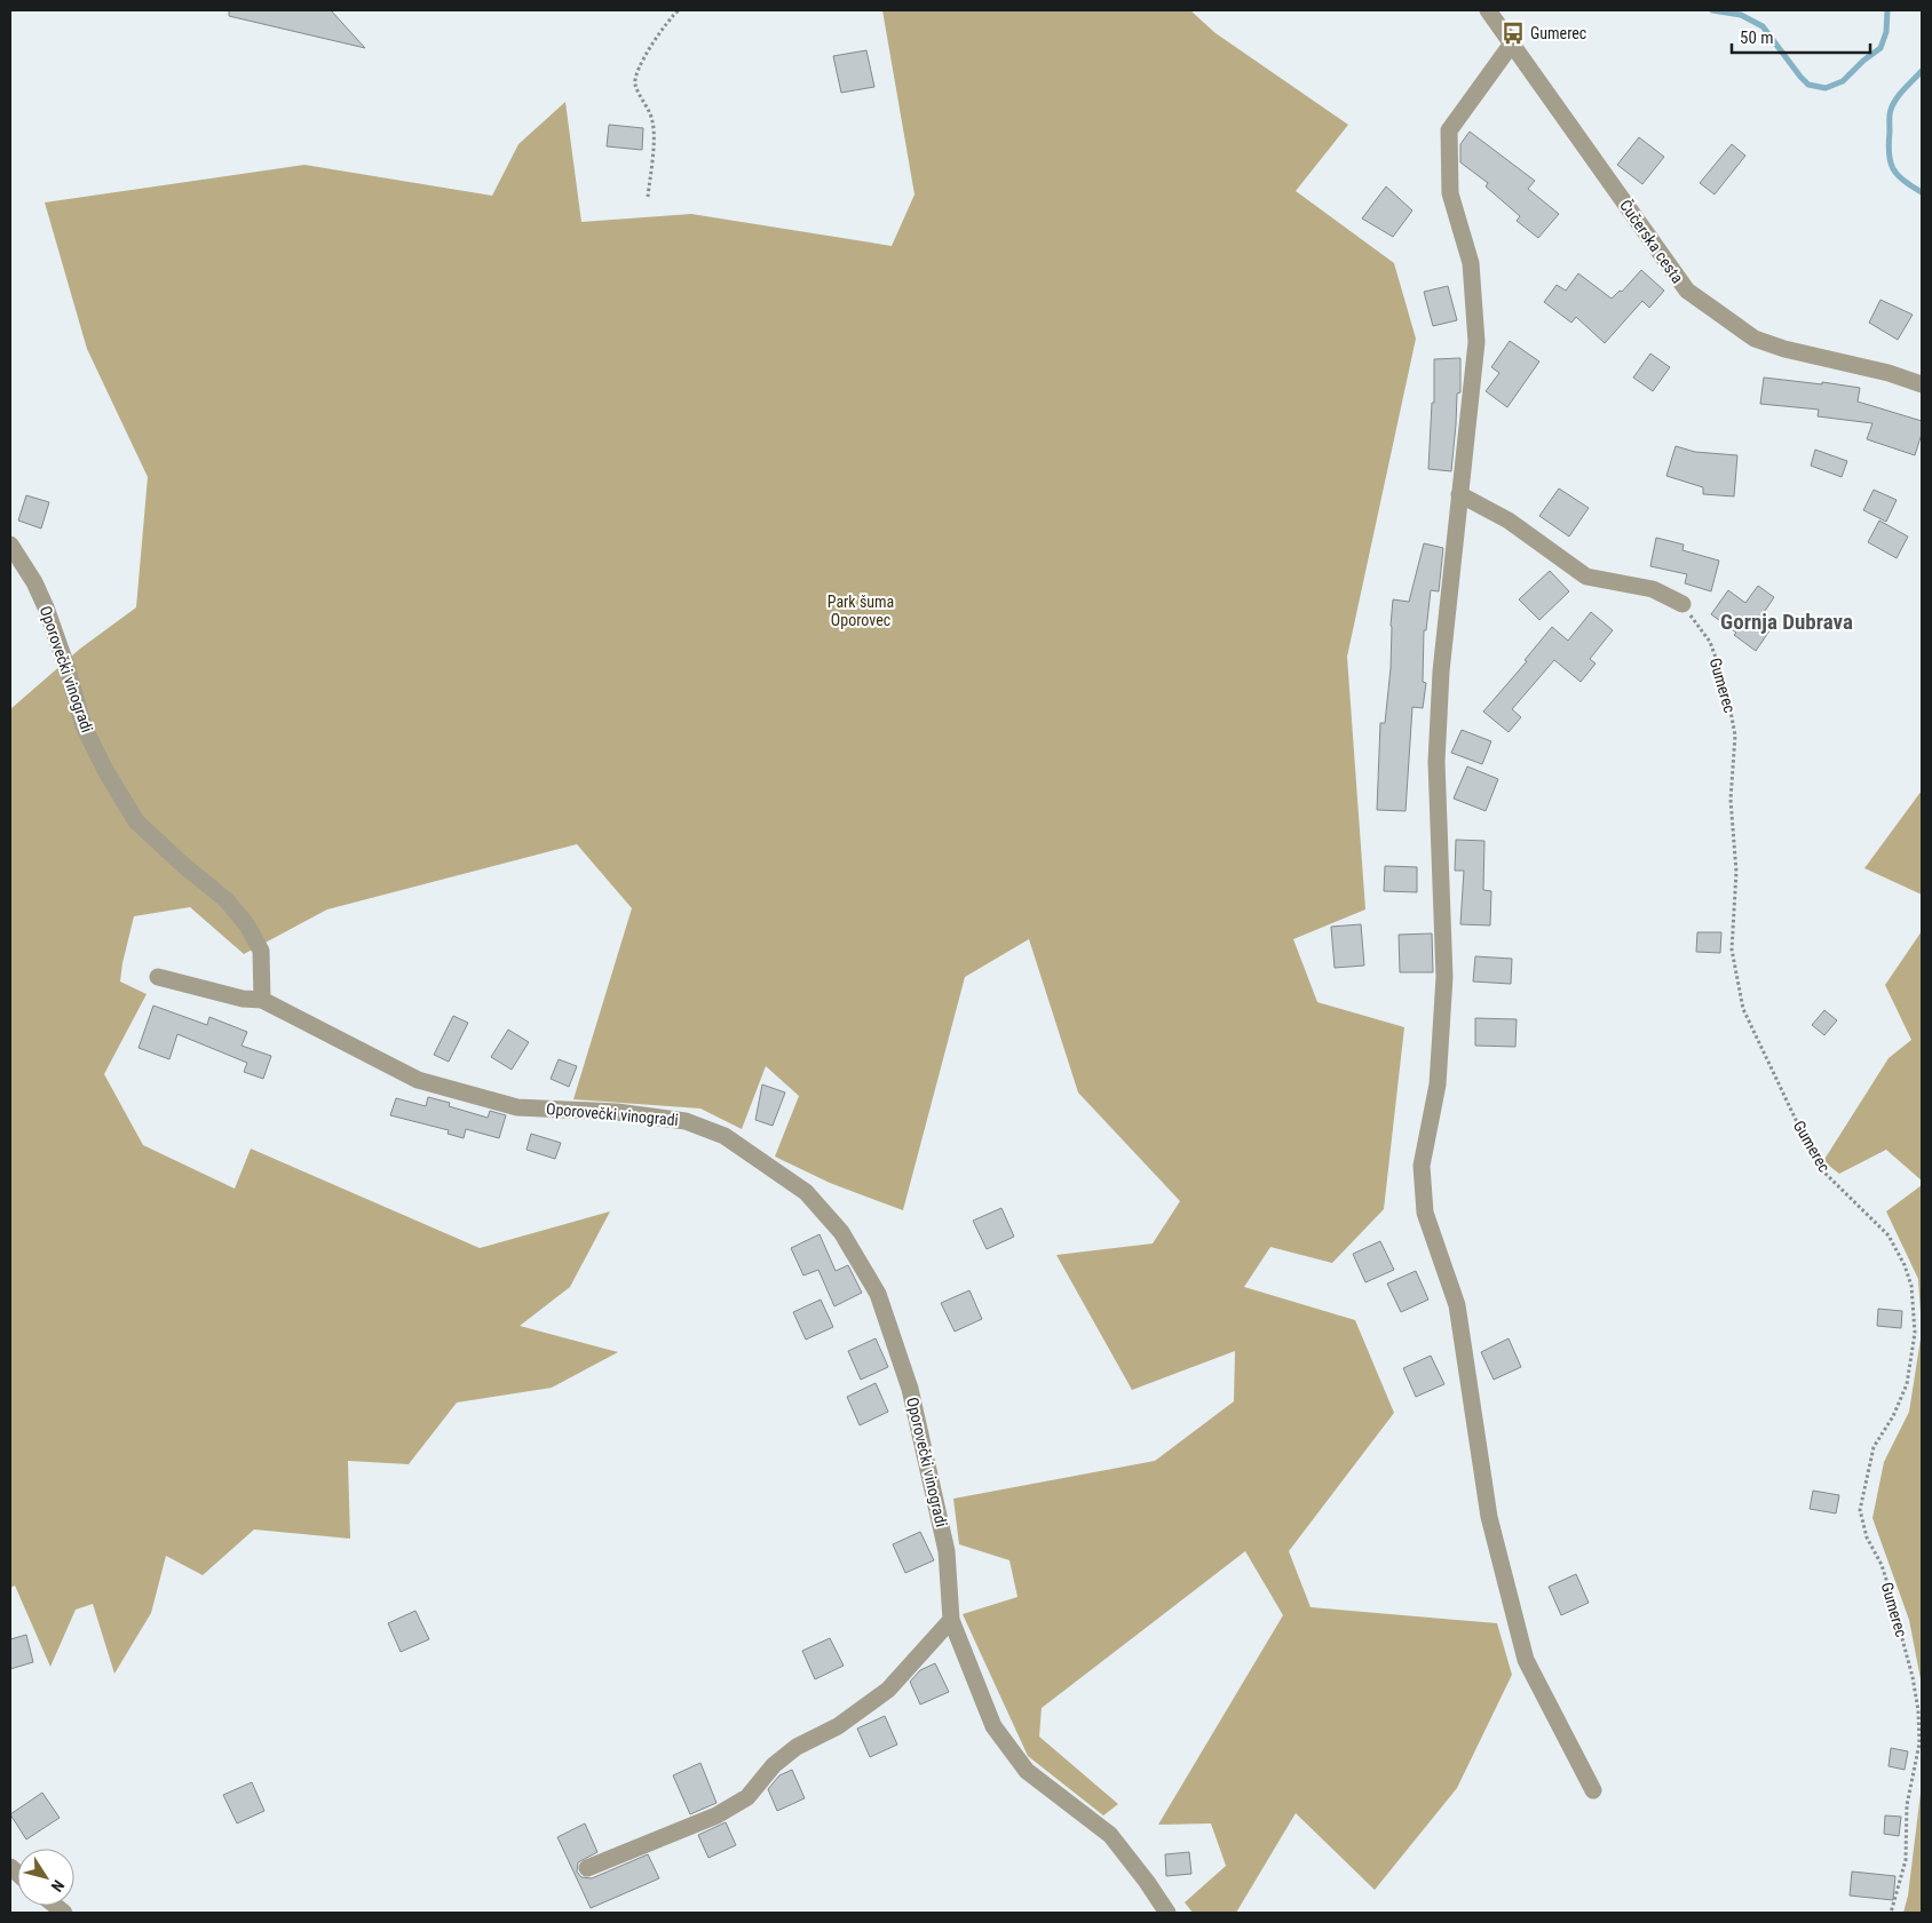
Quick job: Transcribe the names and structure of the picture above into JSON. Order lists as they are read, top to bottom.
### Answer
{
  "streets": {
    "street": ["Čučerska cesta", "Oporovečki vinogradi"],
    "path": ["Gumerec"]
  },
  "districts": ["Gornja Dubrava"],
  "parks": ["Park šuma Oporovec"],
  "places": {
    "bus stop": ["Gumerec"]
  },
  "scale_bar": "50 m",
  "north": "bottom right"
}
